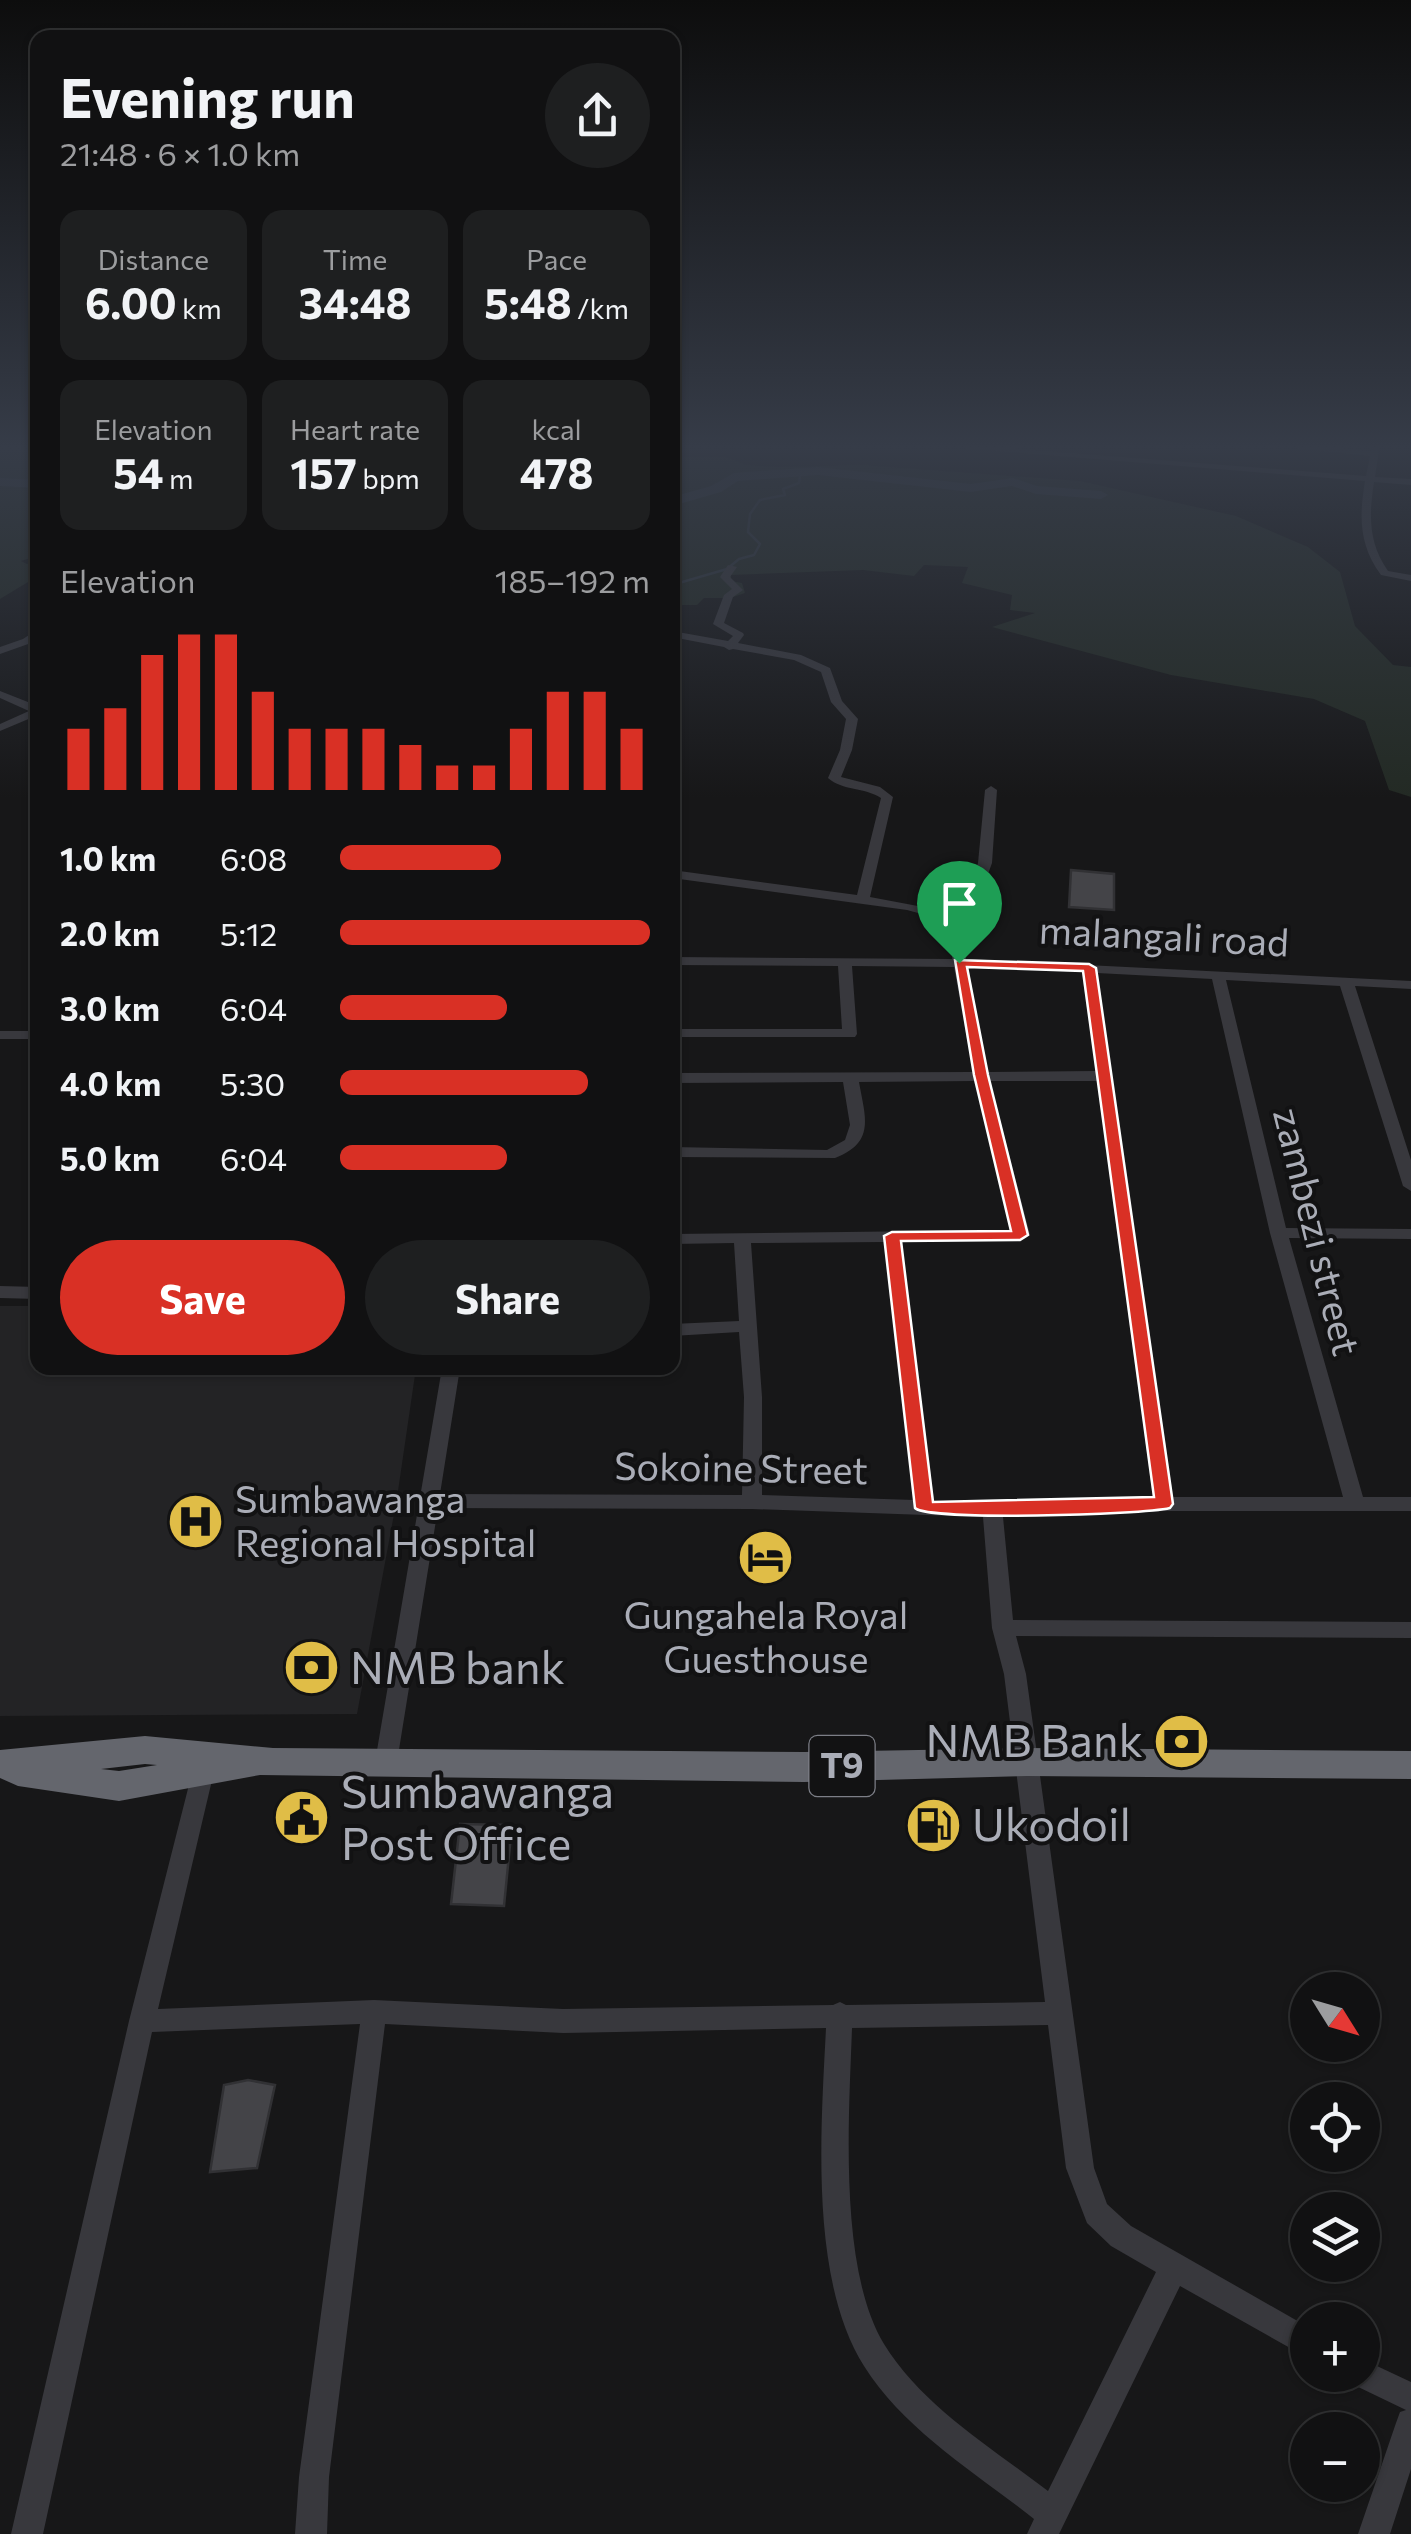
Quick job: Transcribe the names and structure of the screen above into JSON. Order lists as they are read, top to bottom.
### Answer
{
  "streets": {
    "highway": ["T9"],
    "street": ["malangali road", "zambezi street", "Sokoine Street"]
  },
  "crossings": [
    ["malangali road", "zambezi street"],
    ["zambezi street", "Sokoine Street"]
  ],
  "places": {
    "hospital": ["Sumbawanga Regional Hospital"],
    "hotel": ["Gungahela Royal Guesthouse"],
    "bank": ["NMB bank", "NMB Bank"],
    "public building": ["Sumbawanga Post Office"],
    "fuel station": ["Ukodoil"]
  },
  "north": "bottom right",
  "page": {
    "heading": ["Evening run", "21:48 · 6 × 1.0 km"],
    "stats": [
      ["Distance", "6.00 km"],
      ["Time", "34:48"],
      ["Pace", "5:48 /km"],
      ["Elevation", "54 m"],
      ["Heart rate", "157 bpm"],
      ["kcal", "478"]
    ],
    "chart": ["Elevation", "185–192 m"],
    "list": [
      {
        "name": "1.0 km",
        "note": "6:08"
      },
      {
        "name": "2.0 km",
        "note": "5:12"
      },
      {
        "name": "3.0 km",
        "note": "6:04"
      },
      {
        "name": "4.0 km",
        "note": "5:30"
      },
      {
        "name": "5.0 km",
        "note": "6:04"
      }
    ],
    "buttons": ["Save", "Share"],
    "map_buttons": ["+", "−"]
  }
}
